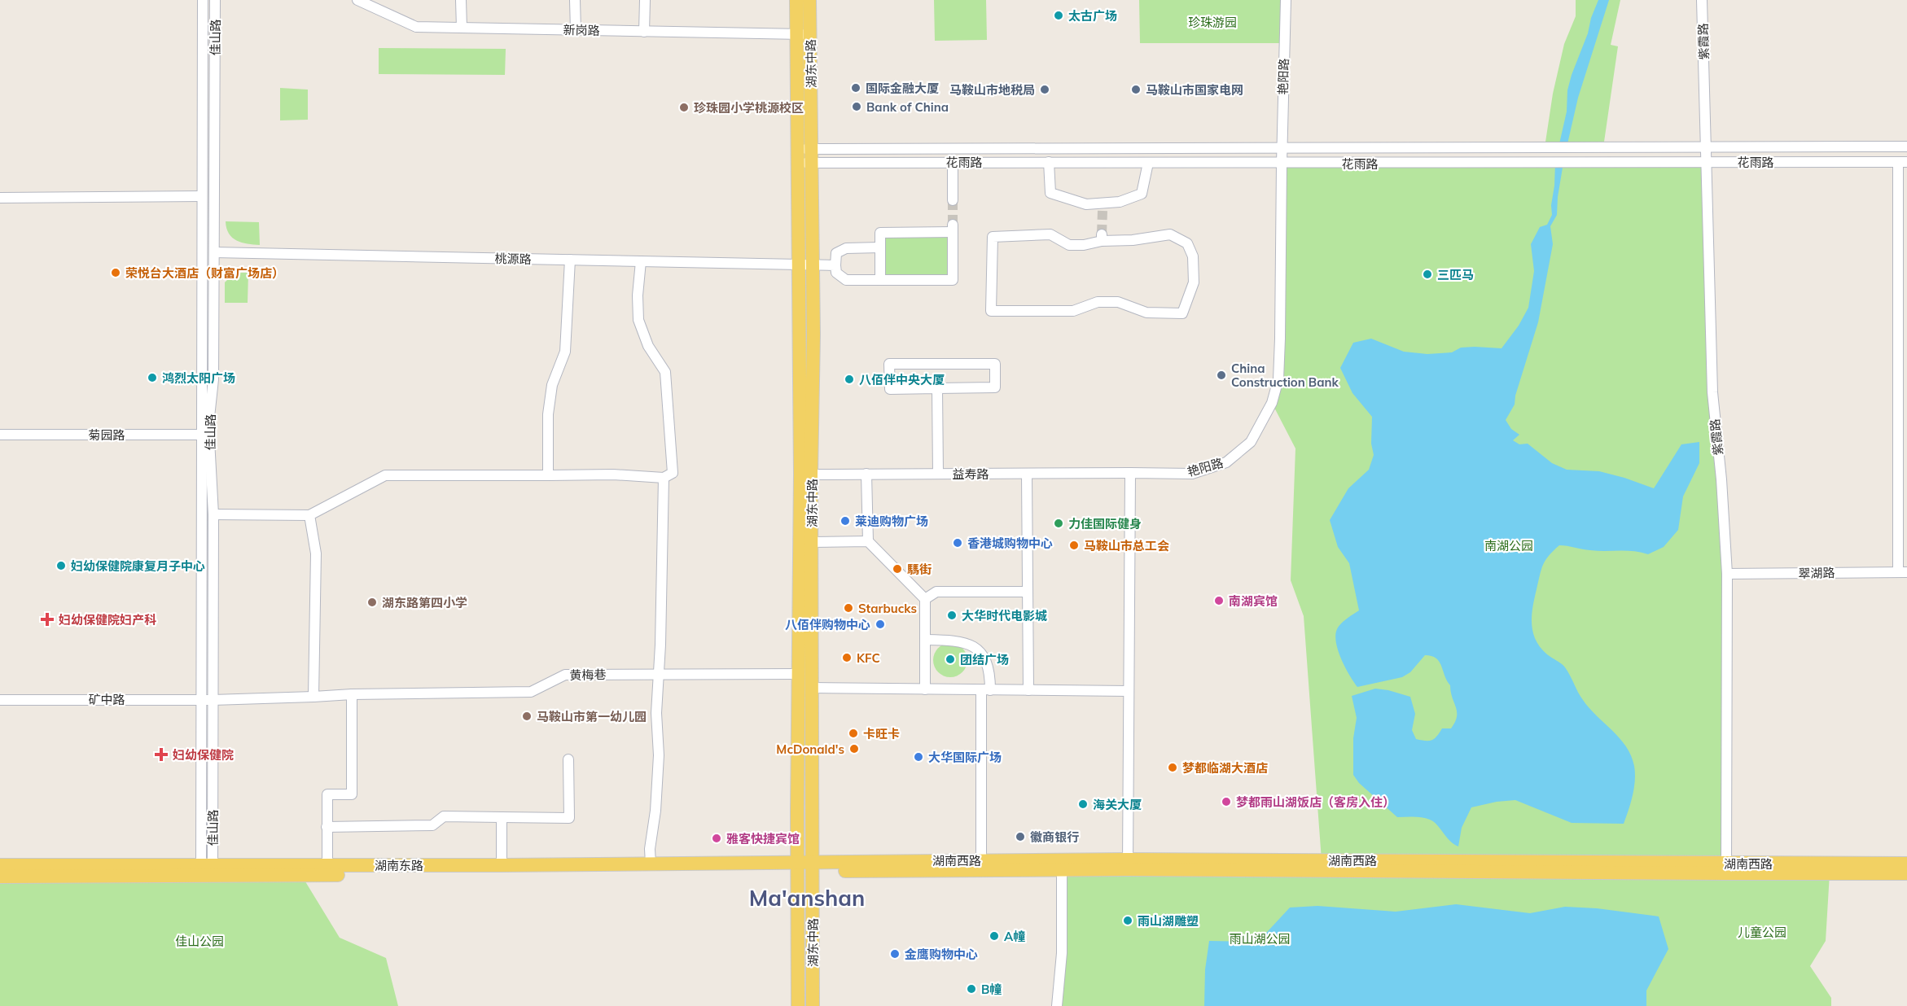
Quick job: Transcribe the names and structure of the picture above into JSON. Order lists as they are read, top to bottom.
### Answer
{
  "streets": {
    "main road": ["湖东中路", "湖南西路", "湖南东路"],
    "street": [
      "新岗路",
      "佳山路",
      "紫霞路",
      "艳阳路",
      "花雨路",
      "桃源路",
      "菊园路",
      "益寿路",
      "翠湖路",
      "黄梅巷",
      "矿中路"
    ]
  },
  "crossings": [
    ["新岗路", "湖东中路"],
    ["佳山路", "桃源路"],
    ["佳山路", "菊园路"],
    ["佳山路", "矿中路"],
    ["佳山路", "湖南东路"],
    ["紫霞路", "花雨路"],
    ["紫霞路", "翠湖路"],
    ["紫霞路", "湖南西路"],
    ["湖东中路", "花雨路"],
    ["湖东中路", "桃源路"],
    ["湖东中路", "益寿路"],
    ["湖东中路", "黄梅巷"],
    ["湖东中路", "湖南西路"],
    ["湖东中路", "湖南东路"],
    ["艳阳路", "花雨路"],
    ["艳阳路", "益寿路"]
  ],
  "districts": ["Ma'anshan"],
  "parks": [
    "珍珠游园",
    "南湖公园",
    "儿童公园",
    "雨山湖公园",
    "佳山公园"
  ],
  "places": {
    "other": [
      "太古广场",
      "国际金融大厦",
      "马鞍山市地税局",
      "马鞍山市国家电网",
      "Bank of China",
      "珍珠园小学桃源校区",
      "荣悦台大酒店（财富广场店）",
      "三匹马",
      "China Construction Bank",
      "鸿烈太阳广场",
      "八佰伴中央大厦",
      "莱迪购物广场",
      "力佳国际健身",
      "香港城购物中心",
      "马鞍山市总工会",
      "妇幼保健院康复月子中心",
      "騳街",
      "南湖宾馆",
      "湖东路第四小学",
      "Starbucks",
      "大华时代电影城",
      "八佰伴购物中心",
      "KFC",
      "团结广场",
      "马鞍山市第一幼儿园",
      "卡旺卡",
      "McDonald's",
      "大华国际广场",
      "梦都临湖大酒店",
      "梦都雨山湖饭店（客房入住）",
      "海关大厦",
      "徽商银行",
      "雅客快捷宾馆",
      "雨山湖雕塑",
      "A幢",
      "金鹰购物中心",
      "B幢"
    ],
    "health": ["妇幼保健院妇产科", "妇幼保健院"]
  }
}
